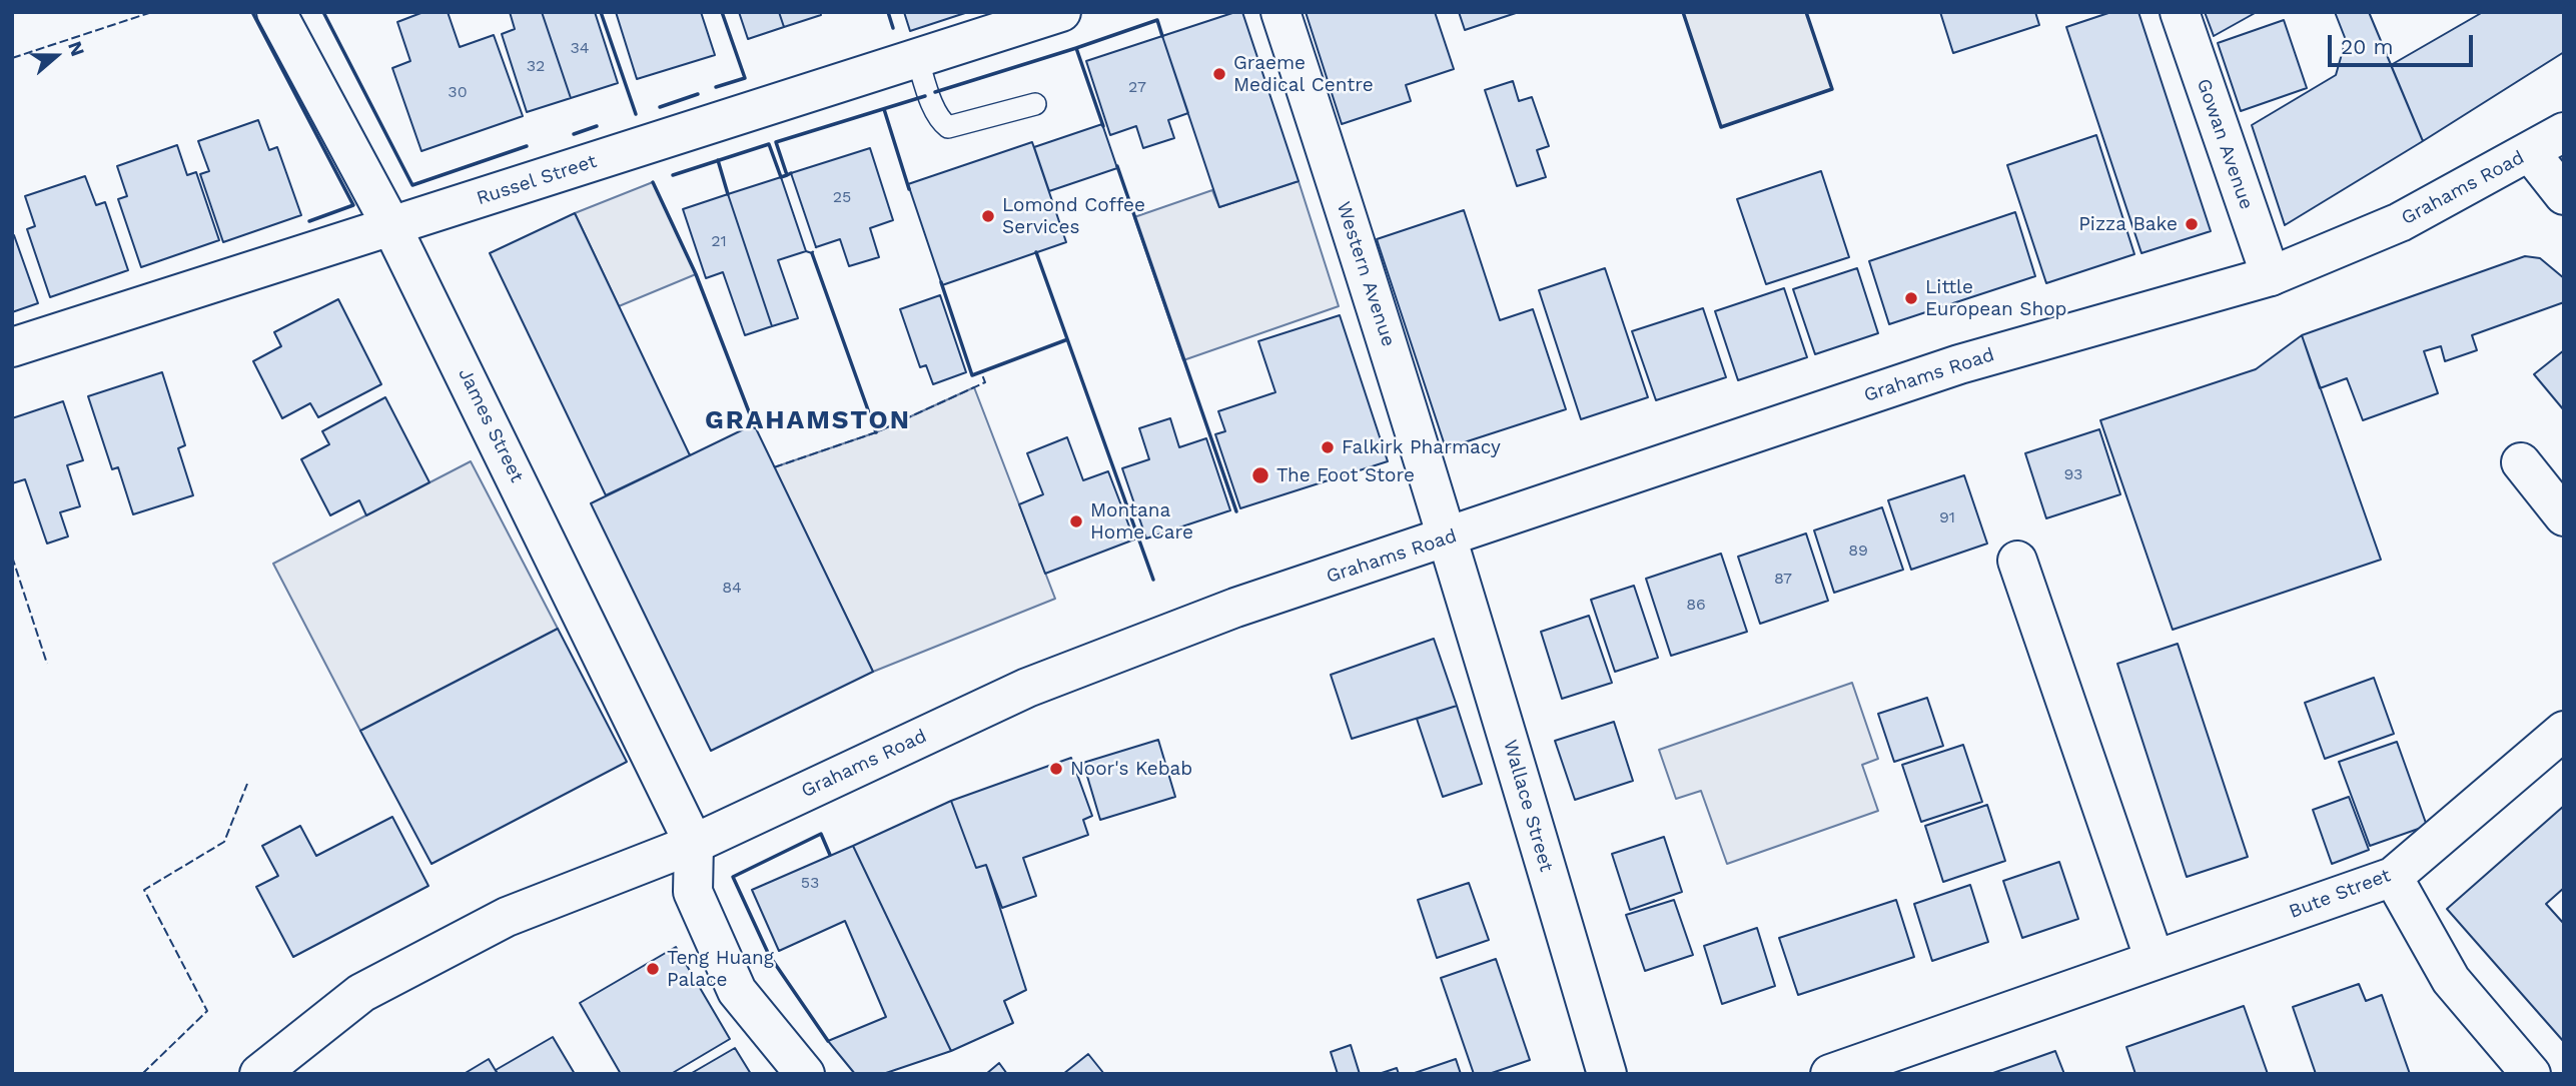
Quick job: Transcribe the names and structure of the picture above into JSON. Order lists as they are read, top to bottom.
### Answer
{
  "streets": {
    "street": [
      "Gowan Avenue",
      "Russel Street",
      "Grahams Road",
      "Western Avenue",
      "James Street",
      "Wallace Street",
      "Bute Street"
    ]
  },
  "crossings": [
    ["Gowan Avenue", "Grahams Road"],
    ["Russel Street", "James Street"],
    ["Grahams Road", "Western Avenue"],
    ["Grahams Road", "James Street"],
    ["Grahams Road", "Wallace Street"],
    ["Western Avenue", "Wallace Street"]
  ],
  "districts": ["GRAHAMSTON"],
  "places": [
    "Graeme Medical Centre",
    "Lomond Coffee Services",
    "Pizza Bake",
    "Little European Shop",
    "Falkirk Pharmacy",
    "The Foot Store",
    "Montana Home Care",
    "Noor's Kebab",
    "Teng Huang Palace"
  ],
  "house_numbers": [
    "34",
    "32",
    "27",
    "30",
    "25",
    "21",
    "93",
    "91",
    "89",
    "87",
    "84",
    "86",
    "53"
  ],
  "scale_bar": "20 m",
  "north": "right"
}
